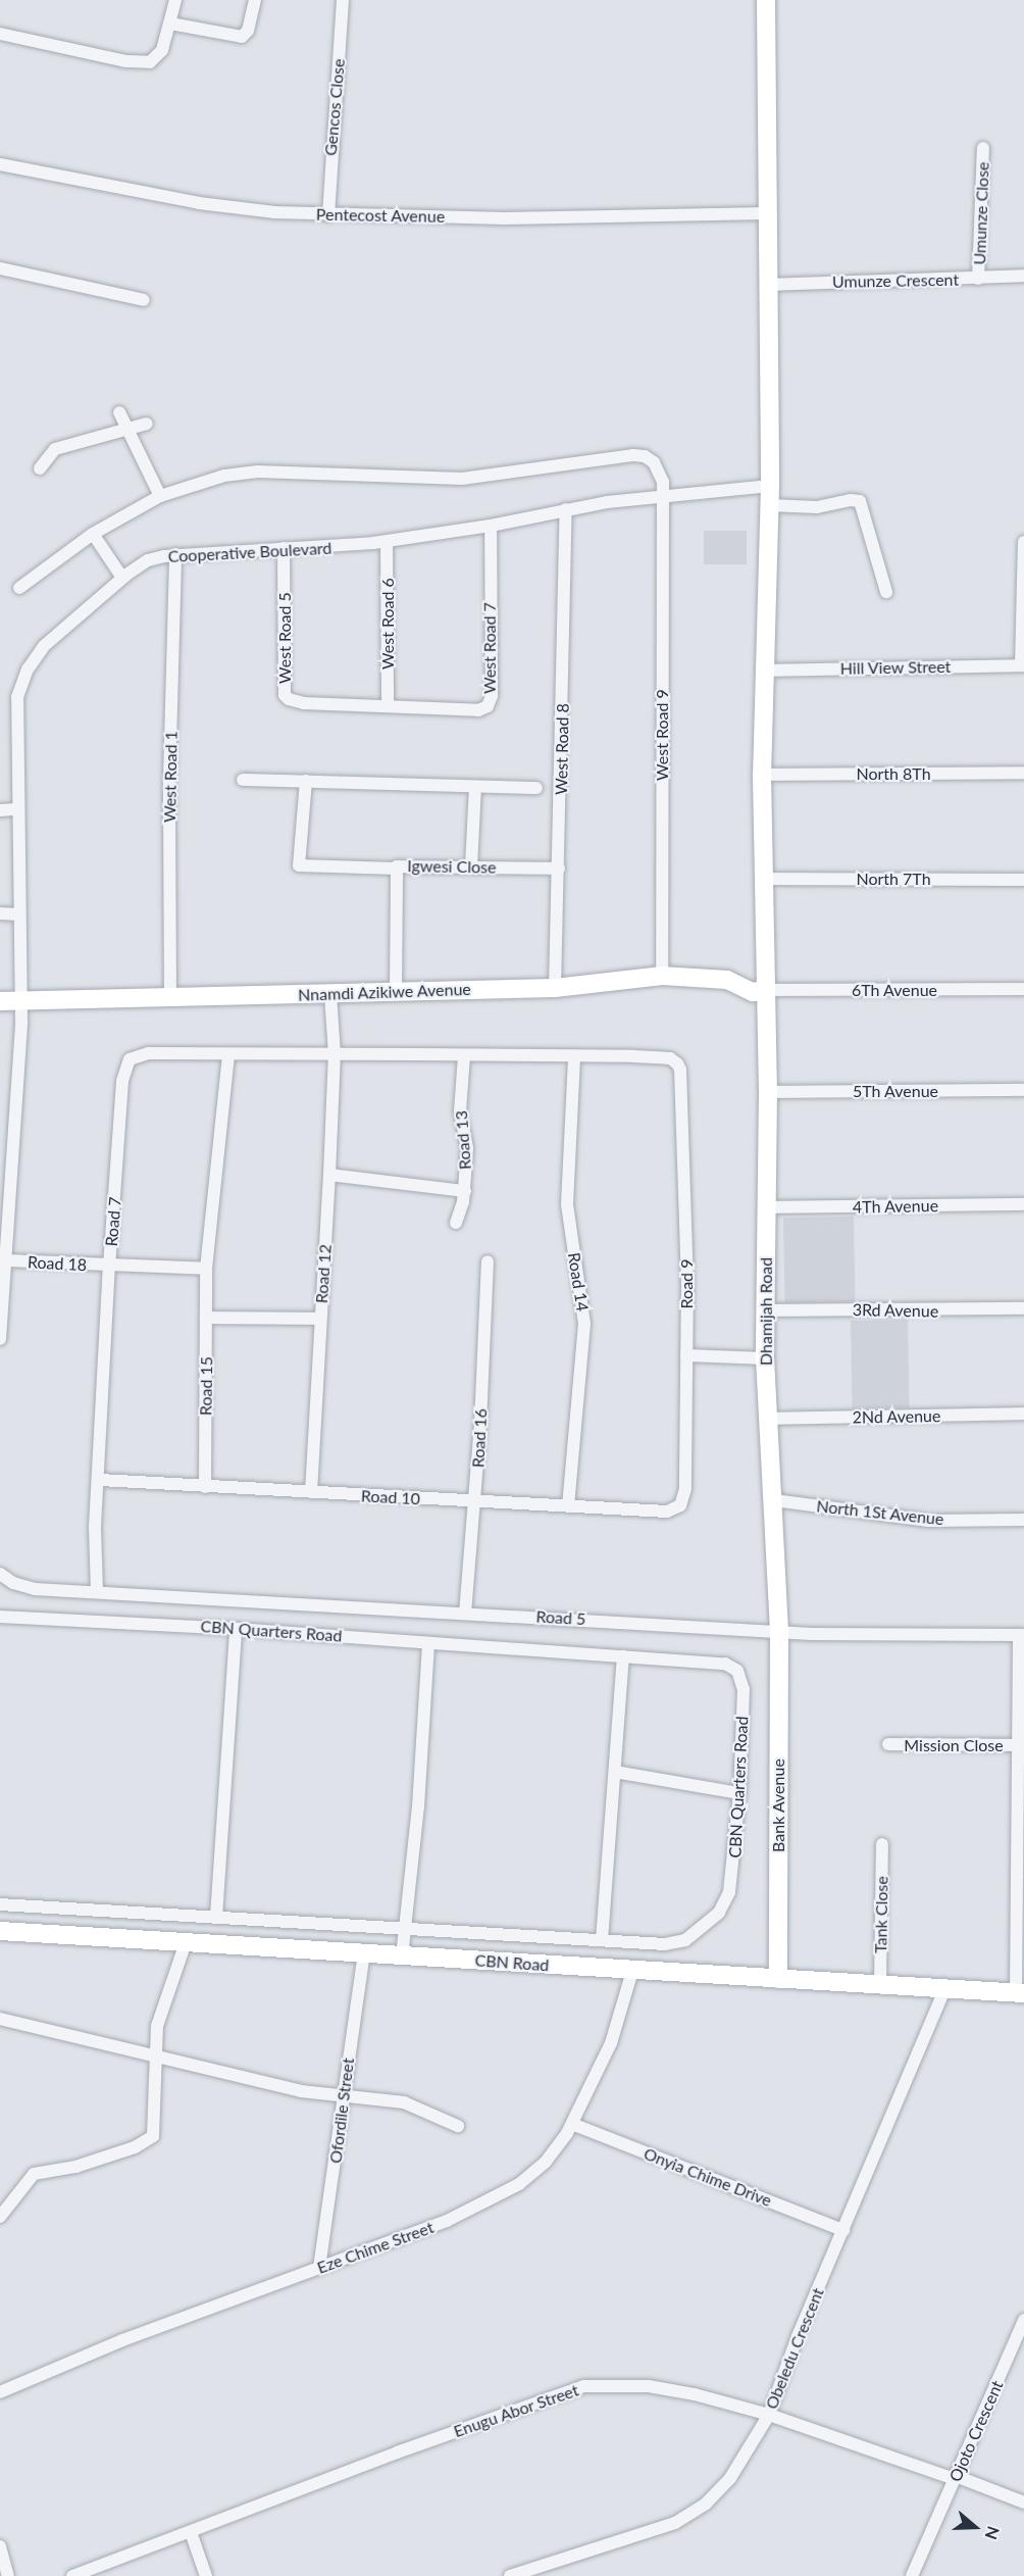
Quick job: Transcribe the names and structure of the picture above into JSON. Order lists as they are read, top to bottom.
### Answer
{
  "streets": {
    "main road": [
      "Nnamdi Azikiwe Avenue",
      "Dhamijah Road",
      "Bank Avenue",
      "CBN Road"
    ],
    "street": [
      "Gencos Close",
      "Umunze Close",
      "Pentecost Avenue",
      "Umunze Crescent",
      "Cooperative Boulevard",
      "West Road 6",
      "West Road 5",
      "West Road 7",
      "Hill View Street",
      "West Road 9",
      "West Road 8",
      "North 8Th",
      "West Road 1",
      "Igwesi Close",
      "North 7Th",
      "6Th Avenue",
      "5Th Avenue",
      "Road 13",
      "4Th Avenue",
      "Road 7",
      "Road 18",
      "Road 12",
      "Road 14",
      "Road 9",
      "3Rd Avenue",
      "Road 15",
      "2Nd Avenue",
      "Road 16",
      "Road 10",
      "North 1St Avenue",
      "Road 5",
      "CBN Quarters Road",
      "Mission Close",
      "Tank Close",
      "Ofordile Street",
      "Onyia Chime Drive",
      "Eze Chime Street",
      "Obeledu Crescent",
      "Enugu Abor Street",
      "Ojoto Crescent"
    ]
  },
  "crossings": [
    ["Gencos Close", "Pentecost Avenue"],
    ["Umunze Close", "Umunze Crescent"],
    ["Pentecost Avenue", "Dhamijah Road"],
    ["Umunze Crescent", "Dhamijah Road"],
    ["Cooperative Boulevard", "West Road 6"],
    ["Cooperative Boulevard", "West Road 5"],
    ["Cooperative Boulevard", "West Road 7"],
    ["Cooperative Boulevard", "West Road 9"],
    ["Cooperative Boulevard", "West Road 8"],
    ["Cooperative Boulevard", "West Road 1"],
    ["Cooperative Boulevard", "Nnamdi Azikiwe Avenue"],
    ["Cooperative Boulevard", "Road 18"],
    ["Cooperative Boulevard", "Dhamijah Road"],
    ["West Road 6", "West Road 5"],
    ["West Road 6", "West Road 7"],
    ["West Road 5", "West Road 7"],
    ["Hill View Street", "Dhamijah Road"],
    ["West Road 9", "Nnamdi Azikiwe Avenue"],
    ["West Road 8", "Igwesi Close"],
    ["West Road 8", "Nnamdi Azikiwe Avenue"],
    ["North 8Th", "Dhamijah Road"],
    ["West Road 1", "Nnamdi Azikiwe Avenue"],
    ["Igwesi Close", "Nnamdi Azikiwe Avenue"],
    ["North 7Th", "Dhamijah Road"],
    ["6Th Avenue", "Nnamdi Azikiwe Avenue"],
    ["6Th Avenue", "Dhamijah Road"],
    ["Nnamdi Azikiwe Avenue", "Road 12"],
    ["Nnamdi Azikiwe Avenue", "Dhamijah Road"],
    ["5Th Avenue", "Dhamijah Road"],
    ["Road 13", "Road 7"],
    ["4Th Avenue", "Dhamijah Road"],
    ["Road 7", "Road 18"],
    ["Road 7", "Road 12"],
    ["Road 7", "Road 14"],
    ["Road 7", "Road 9"],
    ["Road 7", "Road 15"],
    ["Road 7", "Road 10"],
    ["Road 7", "Road 5"],
    ["Road 18", "Road 15"],
    ["Road 12", "Road 10"],
    ["Road 14", "Road 10"],
    ["Road 9", "Road 10"],
    ["3Rd Avenue", "Dhamijah Road"],
    ["Dhamijah Road", "2Nd Avenue"],
    ["Dhamijah Road", "North 1St Avenue"],
    ["Dhamijah Road", "Road 5"],
    ["Dhamijah Road", "Bank Avenue"],
    ["Road 15", "Road 10"],
    ["Road 16", "Road 10"],
    ["Road 16", "Road 5"],
    ["Road 5", "Bank Avenue"],
    ["Bank Avenue", "CBN Road"],
    ["Tank Close", "CBN Road"],
    ["CBN Road", "Ofordile Street"],
    ["CBN Road", "Eze Chime Street"],
    ["CBN Road", "Obeledu Crescent"],
    ["Ofordile Street", "Eze Chime Street"],
    ["Onyia Chime Drive", "Eze Chime Street"],
    ["Onyia Chime Drive", "Obeledu Crescent"],
    ["Obeledu Crescent", "Enugu Abor Street"],
    ["Enugu Abor Street", "Ojoto Crescent"]
  ],
  "north": "right"
}
